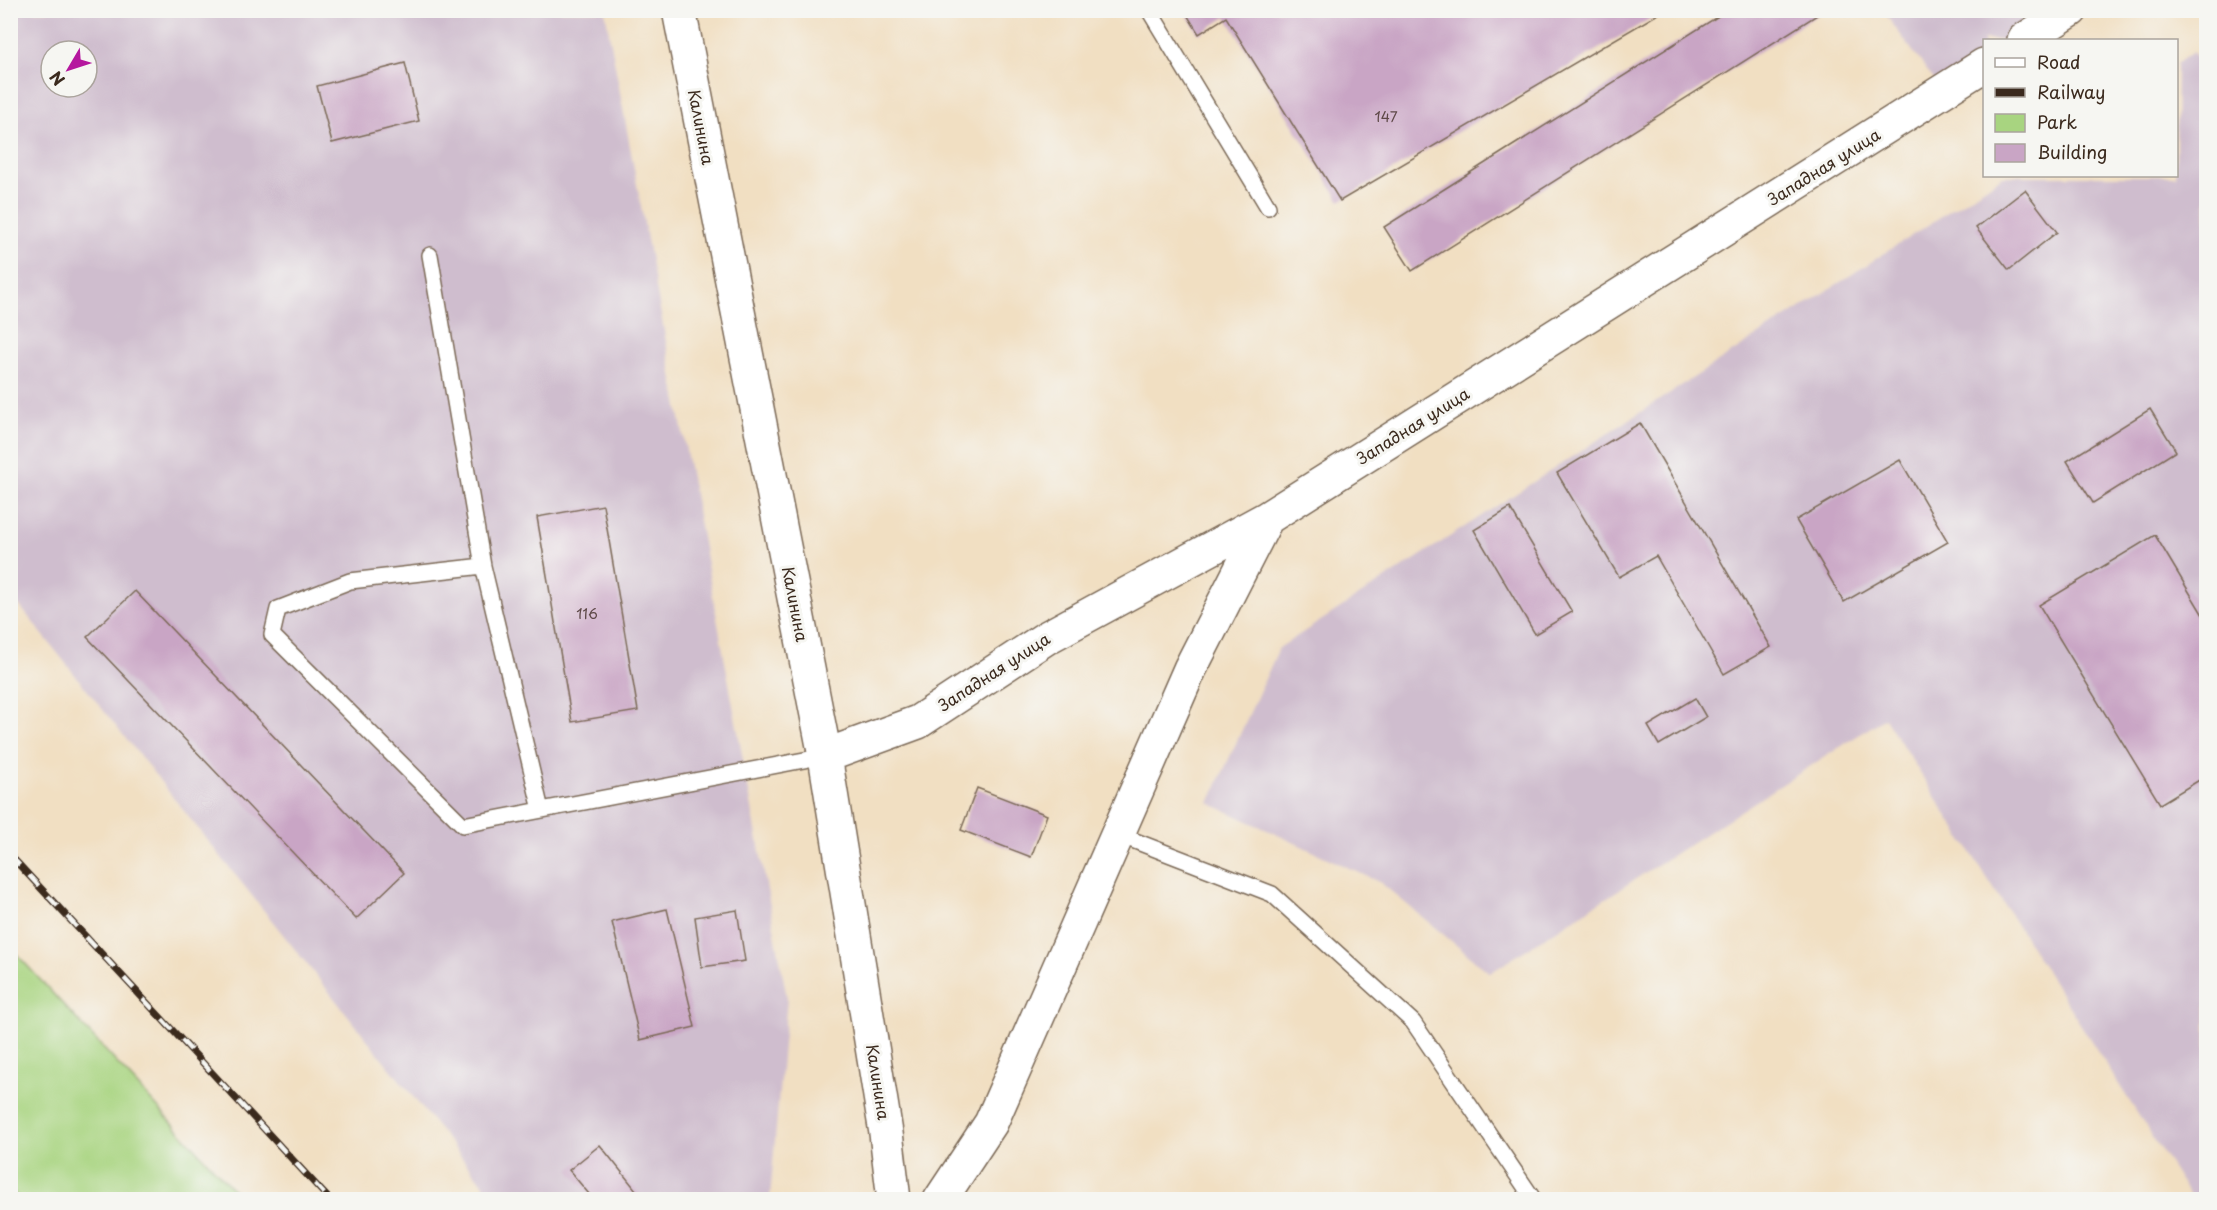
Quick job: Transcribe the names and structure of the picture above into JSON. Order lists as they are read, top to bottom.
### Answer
{
  "streets": {
    "street": ["Калинина", "Западная улица"]
  },
  "crossings": [
    ["Калинина", "Западная улица"]
  ],
  "house_numbers": ["147", "116"],
  "legend": [
    "Road",
    "Railway",
    "Park",
    "Building"
  ],
  "north": "bottom left"
}
